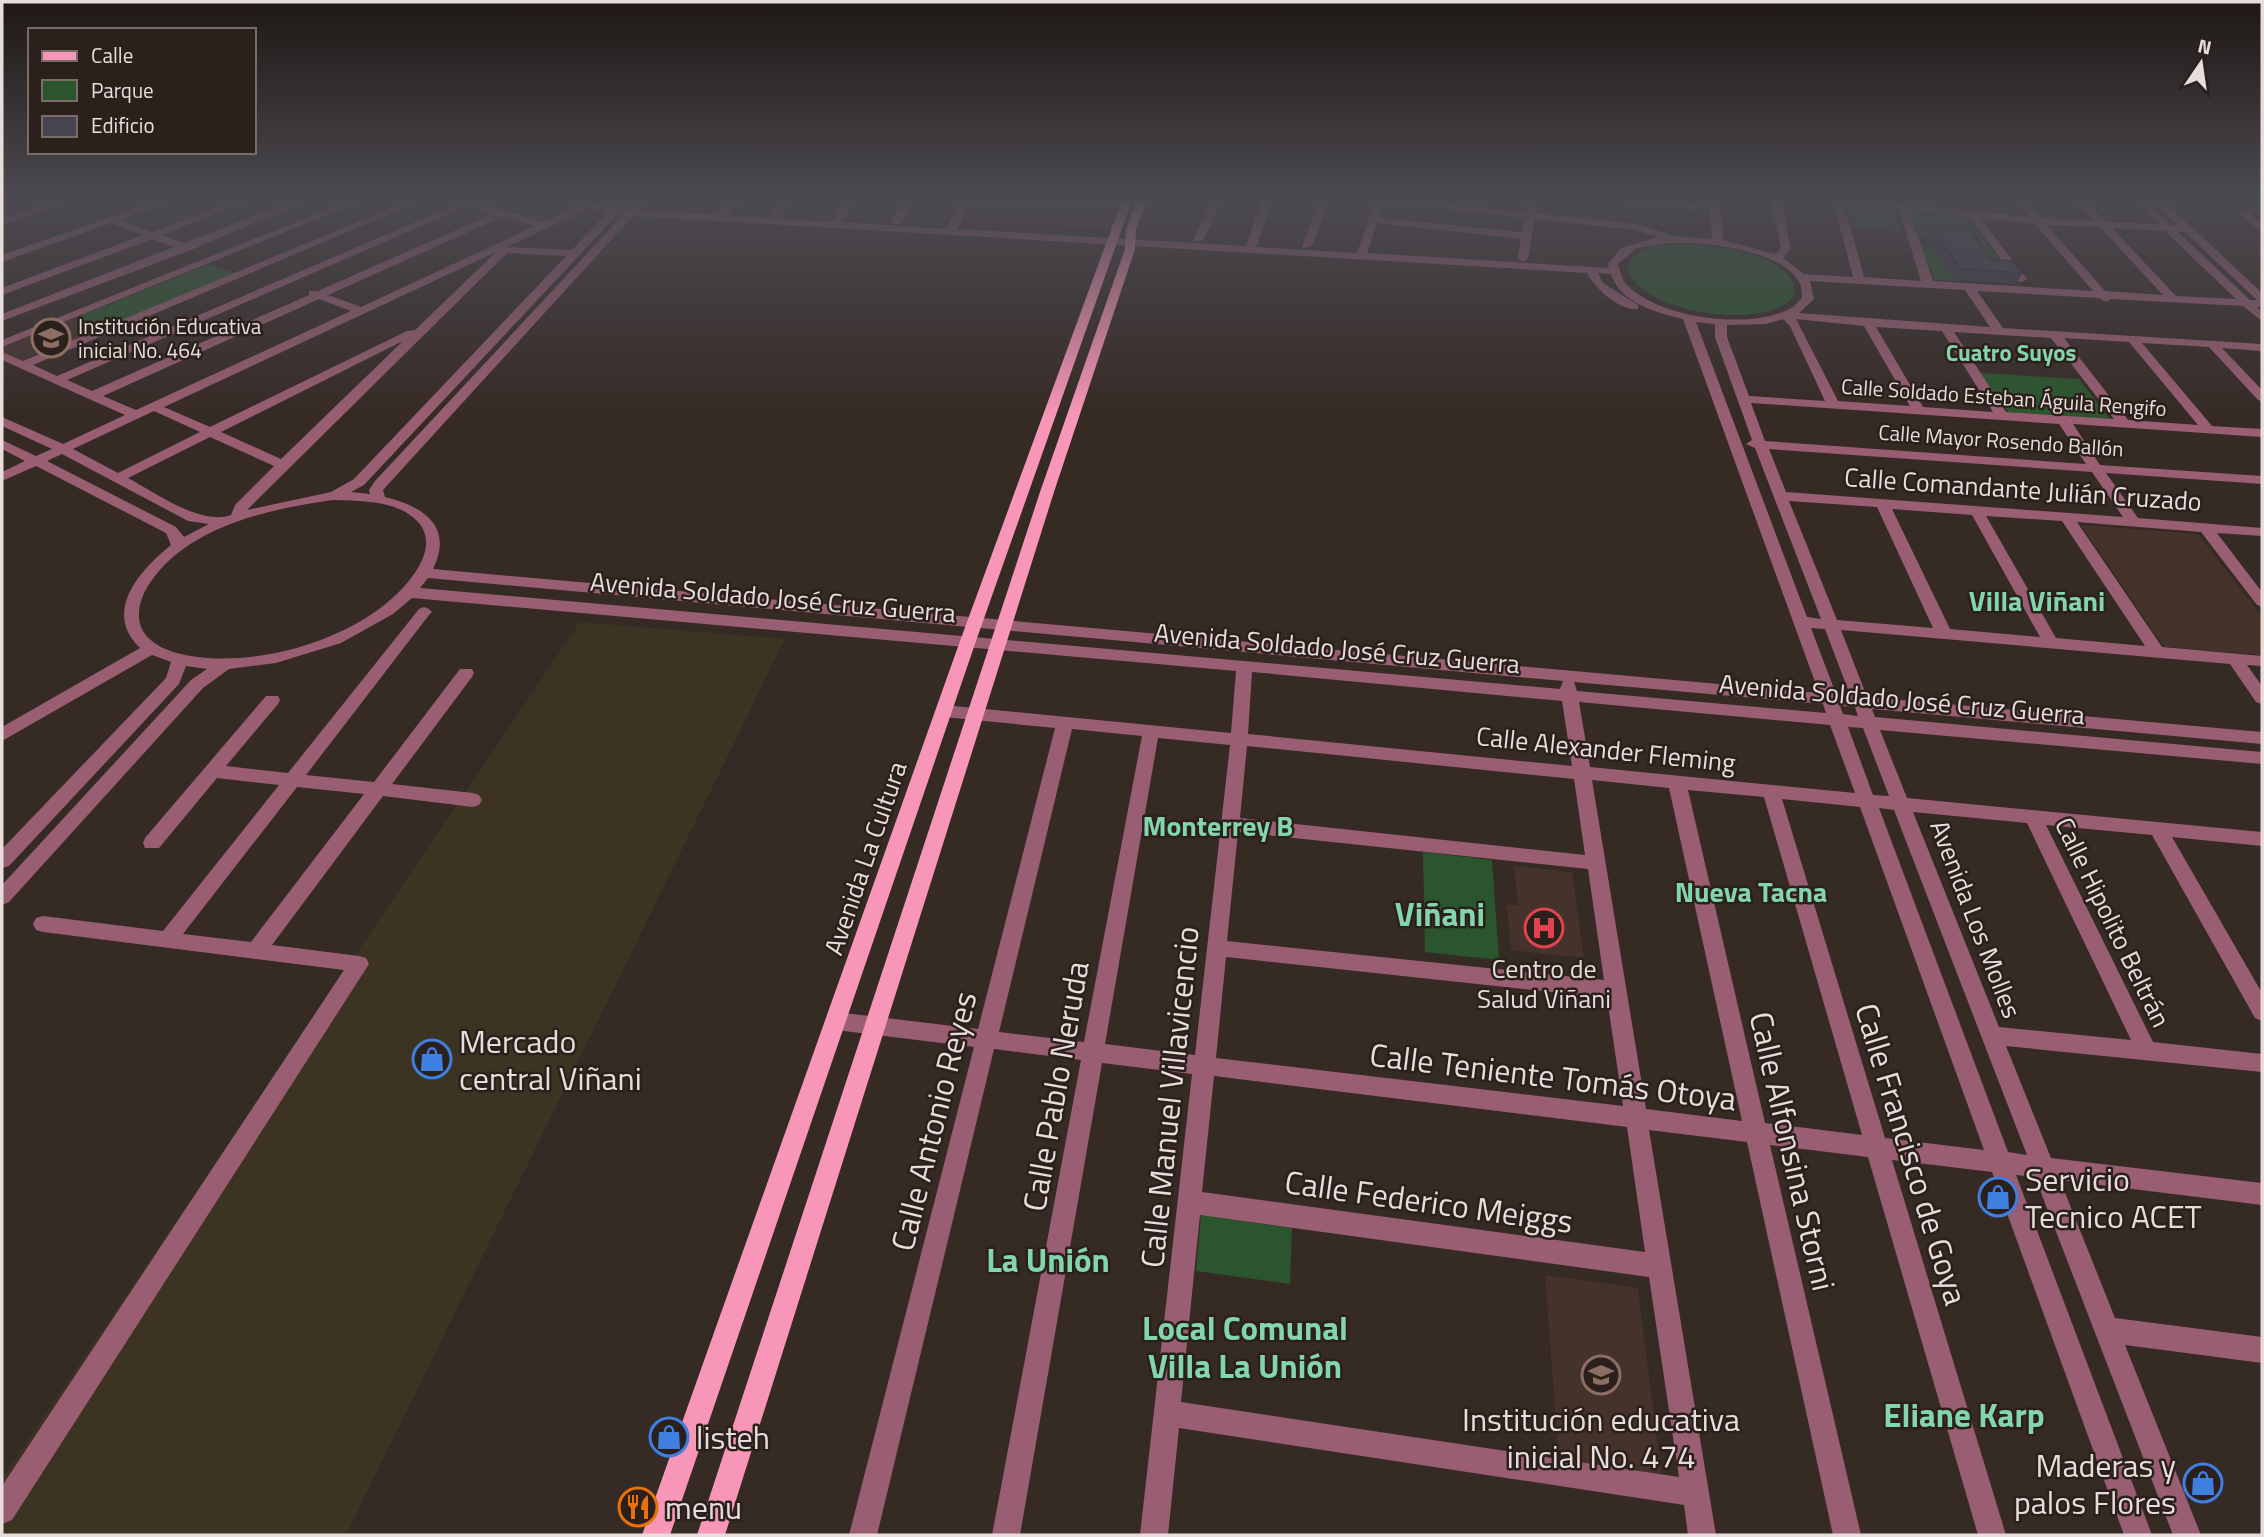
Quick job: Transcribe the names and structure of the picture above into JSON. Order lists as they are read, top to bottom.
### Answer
{
  "streets": {
    "main road": ["Avenida La Cultura"],
    "street": [
      "Calle Soldado Esteban Águila Rengifo",
      "Calle Mayor Rosendo Ballón",
      "Calle Comandante Julián Cruzado",
      "Avenida Soldado José Cruz Guerra",
      "Calle Alexander Fleming",
      "Avenida Los Molles",
      "Calle Hipolito Beltrán",
      "Calle Teniente Tomás Otoya",
      "Calle Pablo Neruda",
      "Calle Manuel Villavicencio",
      "Calle Antonio Reyes",
      "Calle Alfonsina Storni",
      "Calle Francisco de Goya",
      "Calle Federico Meiggs"
    ]
  },
  "crossings": [
    ["Calle Soldado Esteban Águila Rengifo", "Avenida Los Molles"],
    ["Calle Mayor Rosendo Ballón", "Avenida Los Molles"],
    ["Calle Comandante Julián Cruzado", "Avenida Los Molles"],
    ["Avenida Soldado José Cruz Guerra", "Avenida La Cultura"],
    ["Avenida Soldado José Cruz Guerra", "Avenida Los Molles"],
    ["Avenida Soldado José Cruz Guerra", "Calle Manuel Villavicencio"],
    ["Calle Alexander Fleming", "Avenida La Cultura"],
    ["Calle Alexander Fleming", "Avenida Los Molles"],
    ["Calle Alexander Fleming", "Calle Hipolito Beltrán"],
    ["Calle Alexander Fleming", "Calle Pablo Neruda"],
    ["Calle Alexander Fleming", "Calle Manuel Villavicencio"],
    ["Calle Alexander Fleming", "Calle Antonio Reyes"],
    ["Calle Alexander Fleming", "Calle Alfonsina Storni"],
    ["Calle Alexander Fleming", "Calle Francisco de Goya"],
    ["Avenida La Cultura", "Calle Teniente Tomás Otoya"],
    ["Avenida Los Molles", "Calle Teniente Tomás Otoya"],
    ["Calle Teniente Tomás Otoya", "Calle Pablo Neruda"],
    ["Calle Teniente Tomás Otoya", "Calle Manuel Villavicencio"],
    ["Calle Teniente Tomás Otoya", "Calle Antonio Reyes"],
    ["Calle Teniente Tomás Otoya", "Calle Alfonsina Storni"],
    ["Calle Teniente Tomás Otoya", "Calle Francisco de Goya"],
    ["Calle Manuel Villavicencio", "Calle Federico Meiggs"]
  ],
  "districts": [
    "Cuatro Suyos",
    "Villa Viñani",
    "Monterrey B",
    "Nueva Tacna",
    "Viñani",
    "La Unión",
    "Local Comunal Villa La Unión",
    "Eliane Karp"
  ],
  "places": {
    "school or university": ["Institución Educativa inicial No. 464", "Institución educativa inicial No. 474"],
    "hospital": ["Centro de Salud Viñani"],
    "shop": [
      "Mercado central Viñani",
      "Servicio Tecnico ACET",
      "listeh",
      "Maderas y palos Flores"
    ],
    "restaurant": ["menu"]
  },
  "legend": ["Calle", "Parque", "Edificio"],
  "north": "top"
}
